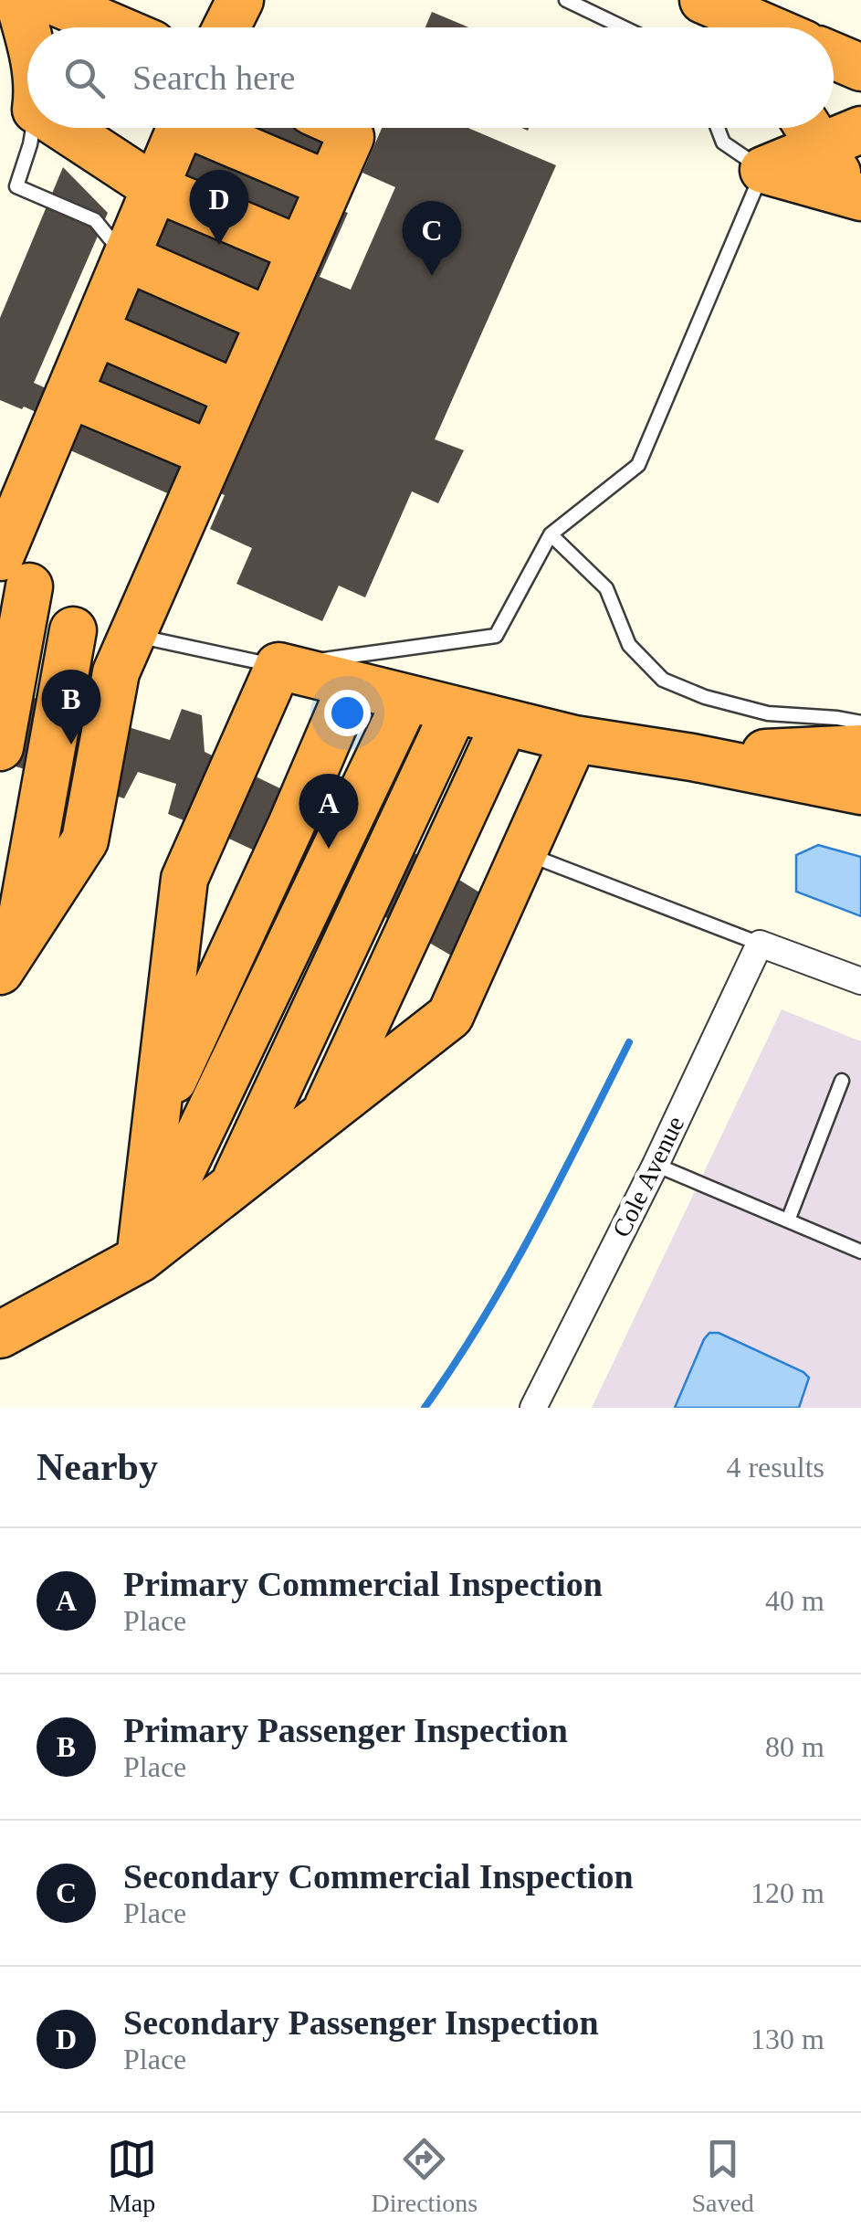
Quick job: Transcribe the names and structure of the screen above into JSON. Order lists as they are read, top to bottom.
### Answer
{
  "streets": {
    "street": ["Cole Avenue"]
  },
  "page": {
    "search": "Search here",
    "pins": [
      "D",
      "C",
      "B",
      "A"
    ],
    "heading": ["Nearby", "4 results"],
    "list": [
      {
        "mark": "A",
        "name": "Primary Commercial Inspection",
        "note": "Place",
        "value": "40 m"
      },
      {
        "mark": "B",
        "name": "Primary Passenger Inspection",
        "note": "Place",
        "value": "80 m"
      },
      {
        "mark": "C",
        "name": "Secondary Commercial Inspection",
        "note": "Place",
        "value": "120 m"
      },
      {
        "mark": "D",
        "name": "Secondary Passenger Inspection",
        "note": "Place",
        "value": "130 m"
      }
    ],
    "nav": ["Map", "Directions", "Saved"]
  }
}
